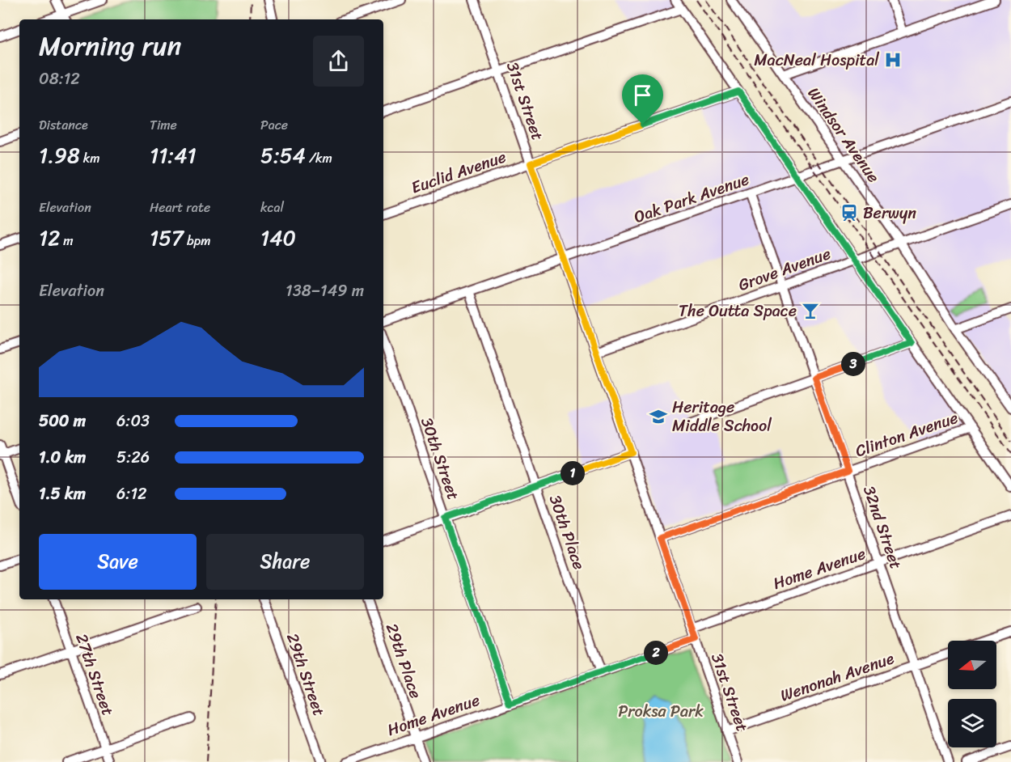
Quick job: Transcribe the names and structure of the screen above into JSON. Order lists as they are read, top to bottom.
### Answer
{
  "streets": {
    "street": [
      "31st Street",
      "Windsor Avenue",
      "Euclid Avenue",
      "Oak Park Avenue",
      "Grove Avenue",
      "Clinton Avenue",
      "30th Street",
      "32nd Street",
      "30th Place",
      "Home Avenue",
      "29th Place",
      "27th Street",
      "29th Street",
      "Wenonah Avenue"
    ]
  },
  "crossings": [
    ["31st Street", "Euclid Avenue"],
    ["31st Street", "Oak Park Avenue"],
    ["31st Street", "Grove Avenue"],
    ["31st Street", "Clinton Avenue"],
    ["31st Street", "Home Avenue"],
    ["31st Street", "Wenonah Avenue"],
    ["Windsor Avenue", "Oak Park Avenue"],
    ["Windsor Avenue", "Grove Avenue"],
    ["Oak Park Avenue", "32nd Street"],
    ["Oak Park Avenue", "30th Place"],
    ["Grove Avenue", "32nd Street"],
    ["Clinton Avenue", "32nd Street"],
    ["30th Street", "Home Avenue"],
    ["32nd Street", "Home Avenue"],
    ["32nd Street", "Wenonah Avenue"],
    ["30th Place", "Home Avenue"],
    ["Home Avenue", "29th Place"]
  ],
  "parks": ["Proksa Park"],
  "places": {
    "hospital": ["MacNeal Hospital"],
    "station": ["Berwyn"],
    "bar": ["The Outta Space"],
    "school or university": ["Heritage Middle School"]
  },
  "north": "left",
  "page": {
    "heading": ["Morning run", "08:12"],
    "stats": [
      ["Distance", "1.98 km"],
      ["Time", "11:41"],
      ["Pace", "5:54 /km"],
      ["Elevation", "12 m"],
      ["Heart rate", "157 bpm"],
      ["kcal", "140"]
    ],
    "chart": ["Elevation", "138–149 m"],
    "pins": ["3", "1", "2"],
    "list": [
      {
        "name": "500 m",
        "note": "6:03"
      },
      {
        "name": "1.0 km",
        "note": "5:26"
      },
      {
        "name": "1.5 km",
        "note": "6:12"
      }
    ],
    "buttons": ["Save", "Share"]
  }
}
